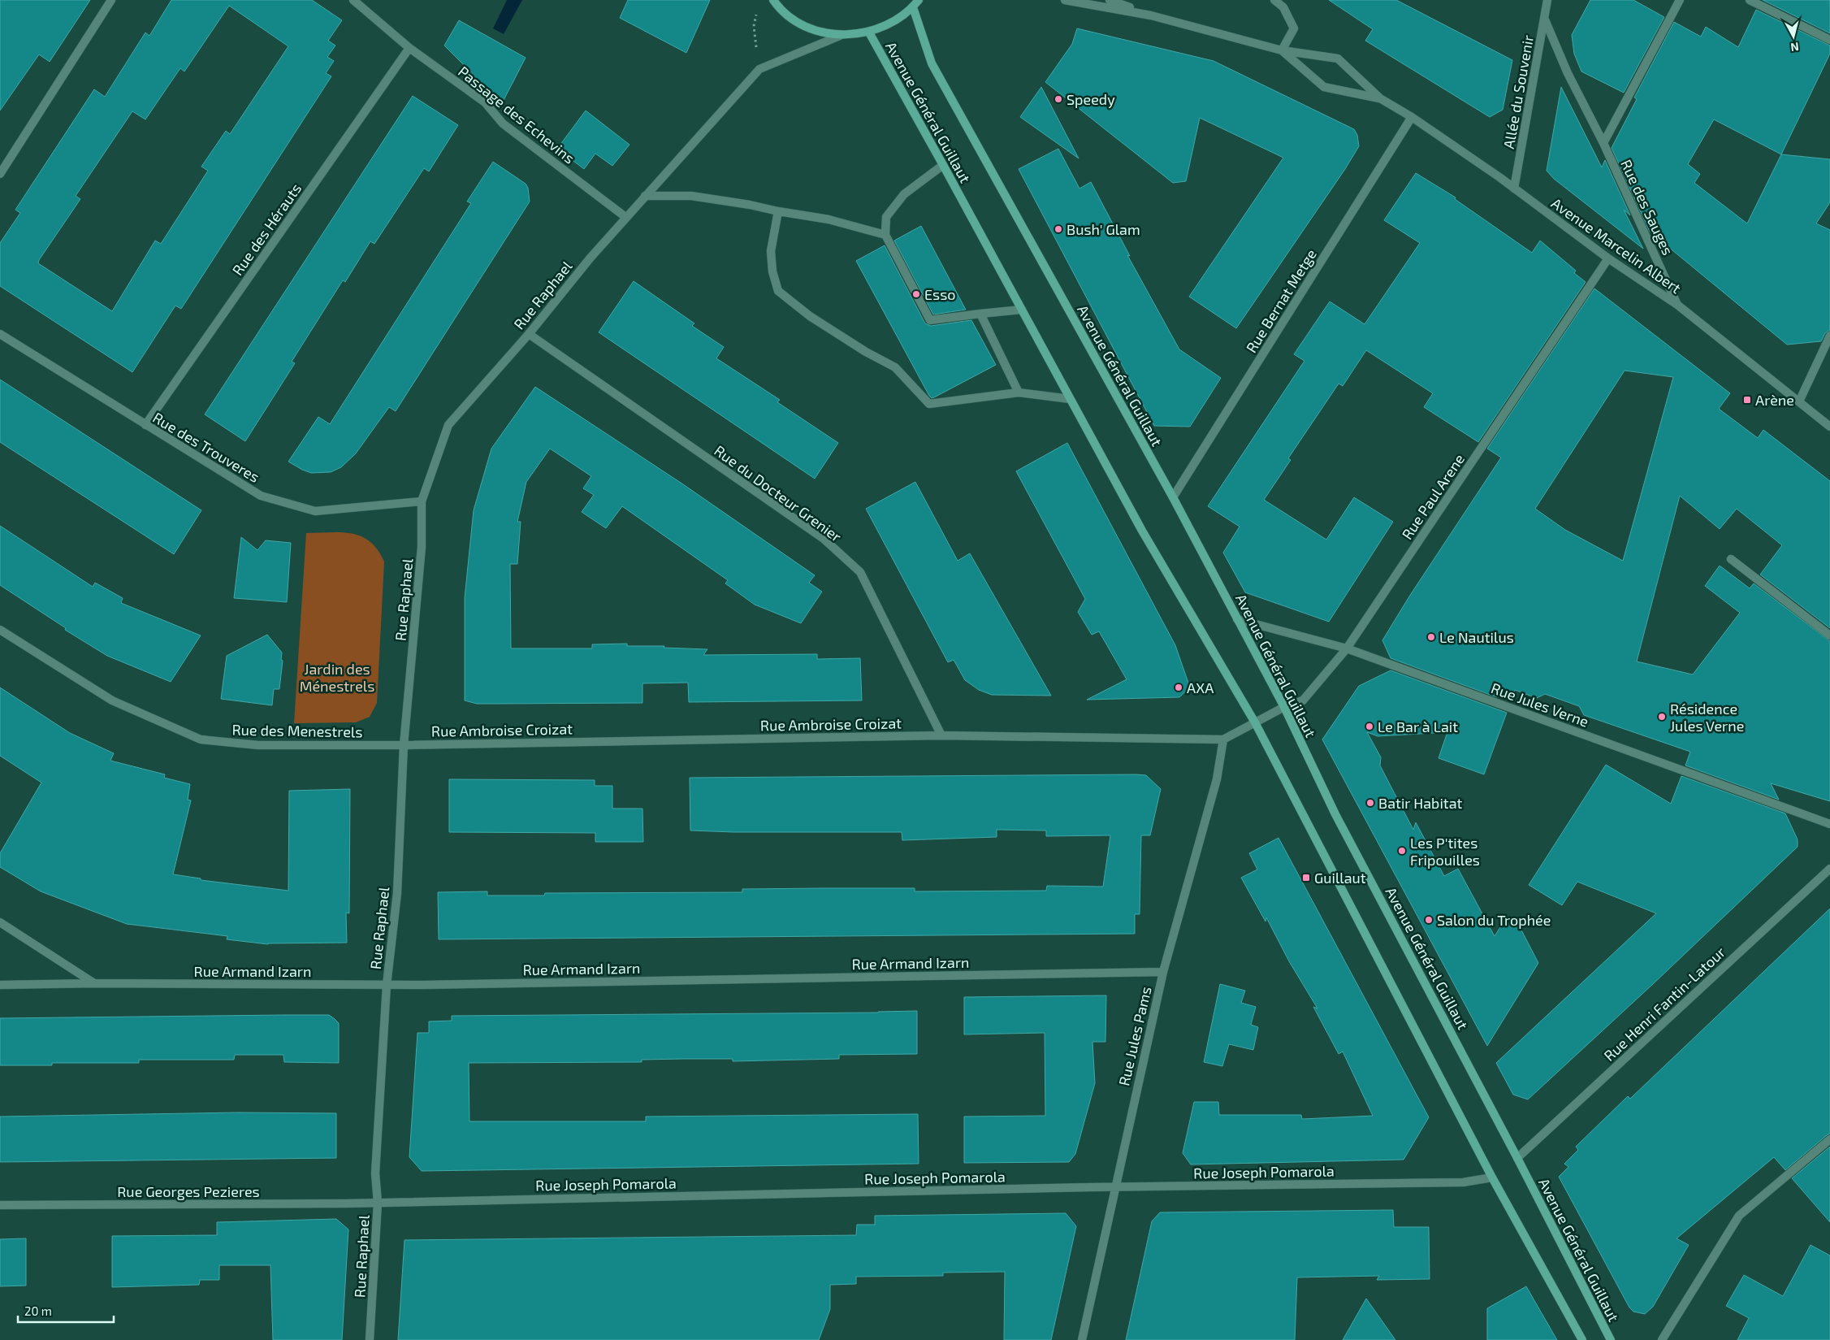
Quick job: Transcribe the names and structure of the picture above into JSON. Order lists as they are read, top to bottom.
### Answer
{
  "streets": {
    "main road": ["Avenue Général Guillaut"],
    "street": [
      "Allée du Souvenir",
      "Passage des Echevins",
      "Rue des Sauges",
      "Rue des Hérauts",
      "Avenue Marcelin Albert",
      "Rue Raphael",
      "Rue Bernat Metge",
      "Rue des Trouveres",
      "Rue du Docteur Grenier",
      "Rue Paul Arene",
      "Rue Jules Verne",
      "Rue Ambroise Croizat",
      "Rue des Menestrels",
      "Rue Armand Izarn",
      "Rue Henri Fantin-Latour",
      "Rue Jules Pams",
      "Rue Joseph Pomarola",
      "Rue Georges Pezieres"
    ]
  },
  "crossings": [
    ["Allée du Souvenir", "Rue des Sauges"],
    ["Allée du Souvenir", "Avenue Marcelin Albert"],
    ["Avenue Général Guillaut", "Rue Bernat Metge"],
    ["Avenue Général Guillaut", "Rue Paul Arene"],
    ["Avenue Général Guillaut", "Rue Jules Verne"],
    ["Avenue Général Guillaut", "Rue Ambroise Croizat"],
    ["Avenue Général Guillaut", "Rue Henri Fantin-Latour"],
    ["Avenue Général Guillaut", "Rue Joseph Pomarola"],
    ["Passage des Echevins", "Rue des Hérauts"],
    ["Passage des Echevins", "Rue Raphael"],
    ["Rue des Sauges", "Avenue Marcelin Albert"],
    ["Rue des Hérauts", "Rue des Trouveres"],
    ["Avenue Marcelin Albert", "Rue Bernat Metge"],
    ["Avenue Marcelin Albert", "Rue Paul Arene"],
    ["Rue Raphael", "Rue des Trouveres"],
    ["Rue Raphael", "Rue du Docteur Grenier"],
    ["Rue Raphael", "Rue Ambroise Croizat"],
    ["Rue Raphael", "Rue des Menestrels"],
    ["Rue Raphael", "Rue Armand Izarn"],
    ["Rue Raphael", "Rue Joseph Pomarola"],
    ["Rue Raphael", "Rue Georges Pezieres"],
    ["Rue du Docteur Grenier", "Rue Ambroise Croizat"],
    ["Rue Paul Arene", "Rue Jules Verne"],
    ["Rue Paul Arene", "Rue Ambroise Croizat"],
    ["Rue Ambroise Croizat", "Rue des Menestrels"],
    ["Rue Ambroise Croizat", "Rue Jules Pams"],
    ["Rue Armand Izarn", "Rue Jules Pams"],
    ["Rue Jules Pams", "Rue Joseph Pomarola"],
    ["Rue Joseph Pomarola", "Rue Georges Pezieres"]
  ],
  "parks": ["Jardin des Ménestrels"],
  "places": {
    "other": [
      "Speedy",
      "Bush' Glam",
      "Esso",
      "Le Nautilus",
      "AXA",
      "Résidence Jules Verne",
      "Le Bar à Lait",
      "Batir Habitat",
      "Les P'tites Fripouilles",
      "Salon du Trophée"
    ],
    "transit": ["Arène", "Guillaut"]
  },
  "scale_bar": "20 m",
  "north": "bottom"
}
